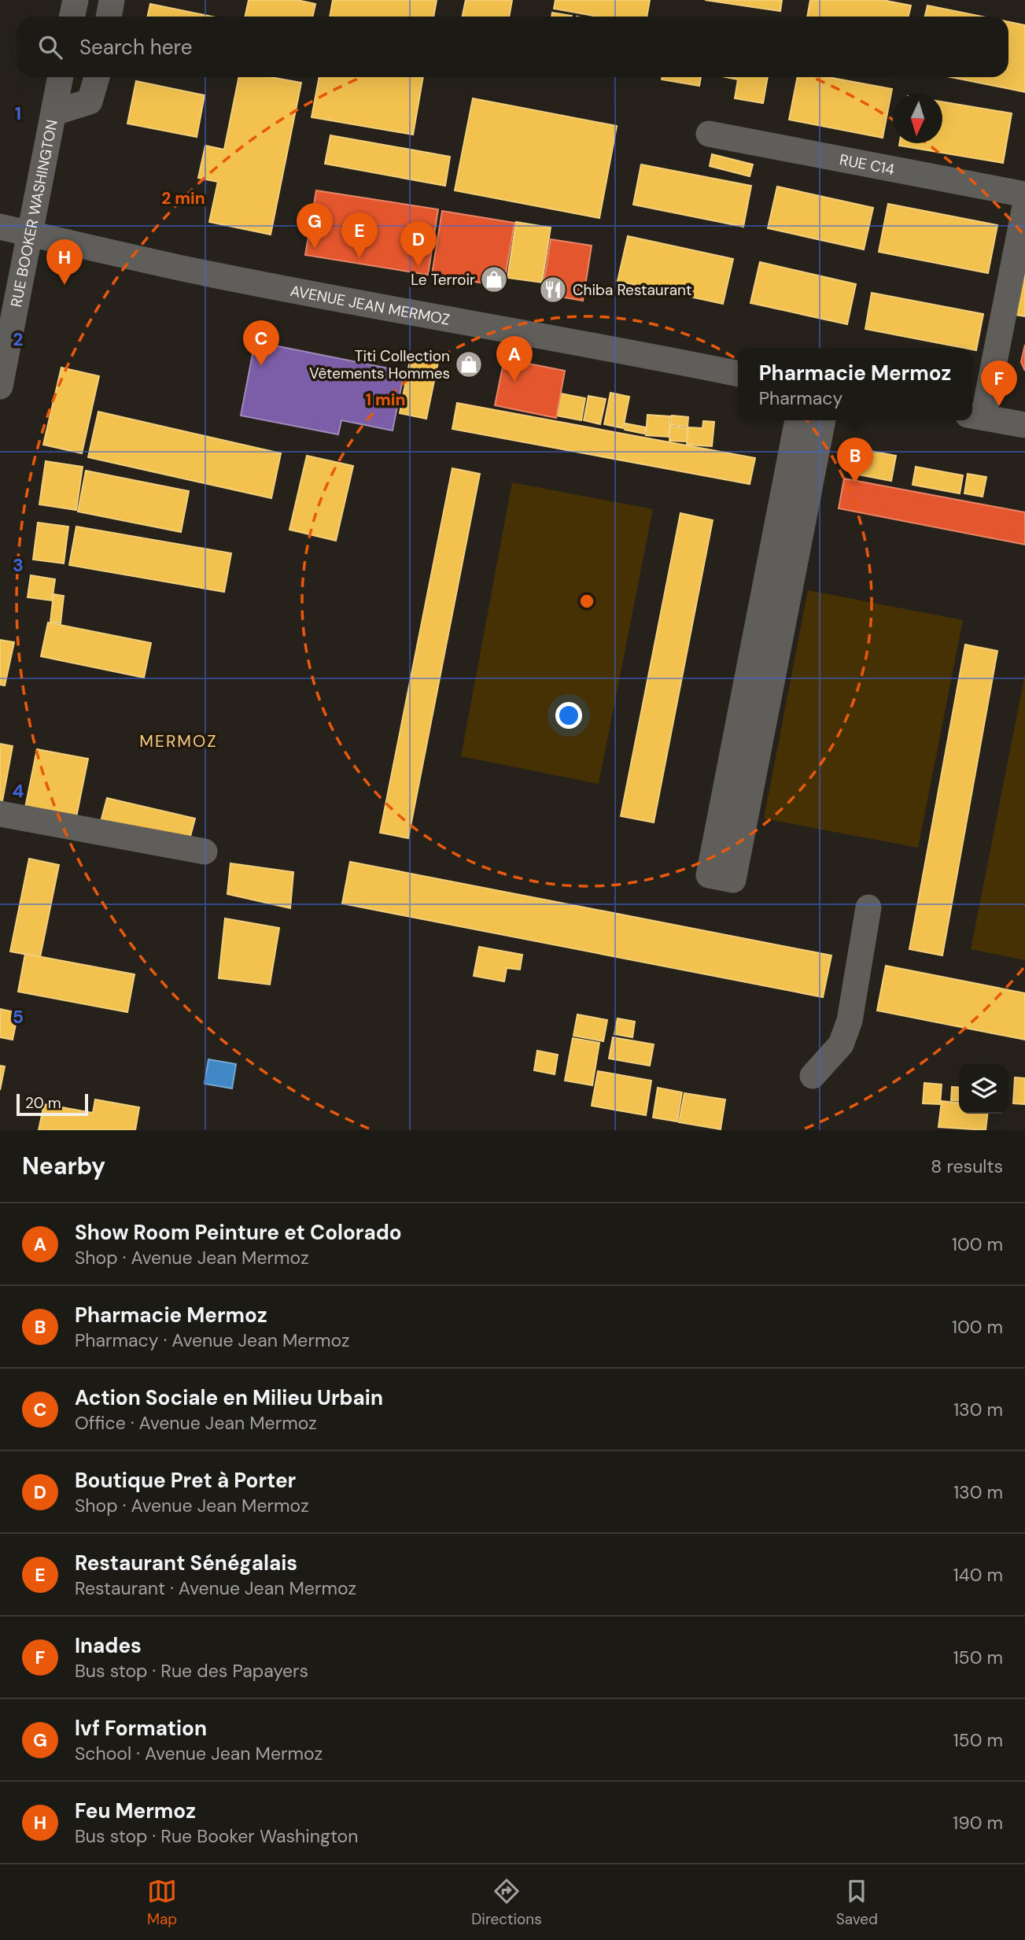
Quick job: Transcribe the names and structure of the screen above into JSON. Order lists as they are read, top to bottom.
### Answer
{
  "streets": {
    "street": ["RUE C14", "RUE BOOKER WASHINGTON", "AVENUE JEAN MERMOZ"]
  },
  "crossings": [
    ["RUE BOOKER WASHINGTON", "AVENUE JEAN MERMOZ"]
  ],
  "districts": ["MERMOZ"],
  "places": {
    "shop": ["Le Terroir", "Titi Collection Vêtements Hommes"],
    "restaurant": ["Chiba Restaurant"]
  },
  "scale_bar": "20 m",
  "north": "bottom",
  "page": {
    "search": "Search here",
    "pins": [
      "G",
      "E",
      "D",
      "H",
      "C",
      "A",
      "F",
      "B"
    ],
    "popup": ["Pharmacie Mermoz", "Pharmacy"],
    "scale": "20 m",
    "heading": ["Nearby", "8 results"],
    "list": [
      {
        "mark": "A",
        "name": "Show Room Peinture et Colorado",
        "note": "Shop · Avenue Jean Mermoz",
        "value": "100 m"
      },
      {
        "mark": "B",
        "name": "Pharmacie Mermoz",
        "note": "Pharmacy · Avenue Jean Mermoz",
        "value": "100 m"
      },
      {
        "mark": "C",
        "name": "Action Sociale en Milieu Urbain",
        "note": "Office · Avenue Jean Mermoz",
        "value": "130 m"
      },
      {
        "mark": "D",
        "name": "Boutique Pret à Porter",
        "note": "Shop · Avenue Jean Mermoz",
        "value": "130 m"
      },
      {
        "mark": "E",
        "name": "Restaurant Sénégalais",
        "note": "Restaurant · Avenue Jean Mermoz",
        "value": "140 m"
      },
      {
        "mark": "F",
        "name": "Inades",
        "note": "Bus stop · Rue des Papayers",
        "value": "150 m"
      },
      {
        "mark": "G",
        "name": "lvf Formation",
        "note": "School · Avenue Jean Mermoz",
        "value": "150 m"
      },
      {
        "mark": "H",
        "name": "Feu Mermoz",
        "note": "Bus stop · Rue Booker Washington",
        "value": "190 m"
      }
    ],
    "nav": ["Map", "Directions", "Saved"]
  },
  "grid": {
    "rows": [
      "1",
      "2",
      "3",
      "4",
      "5"
    ]
  },
  "rings": ["2 min", "1 min"]
}
